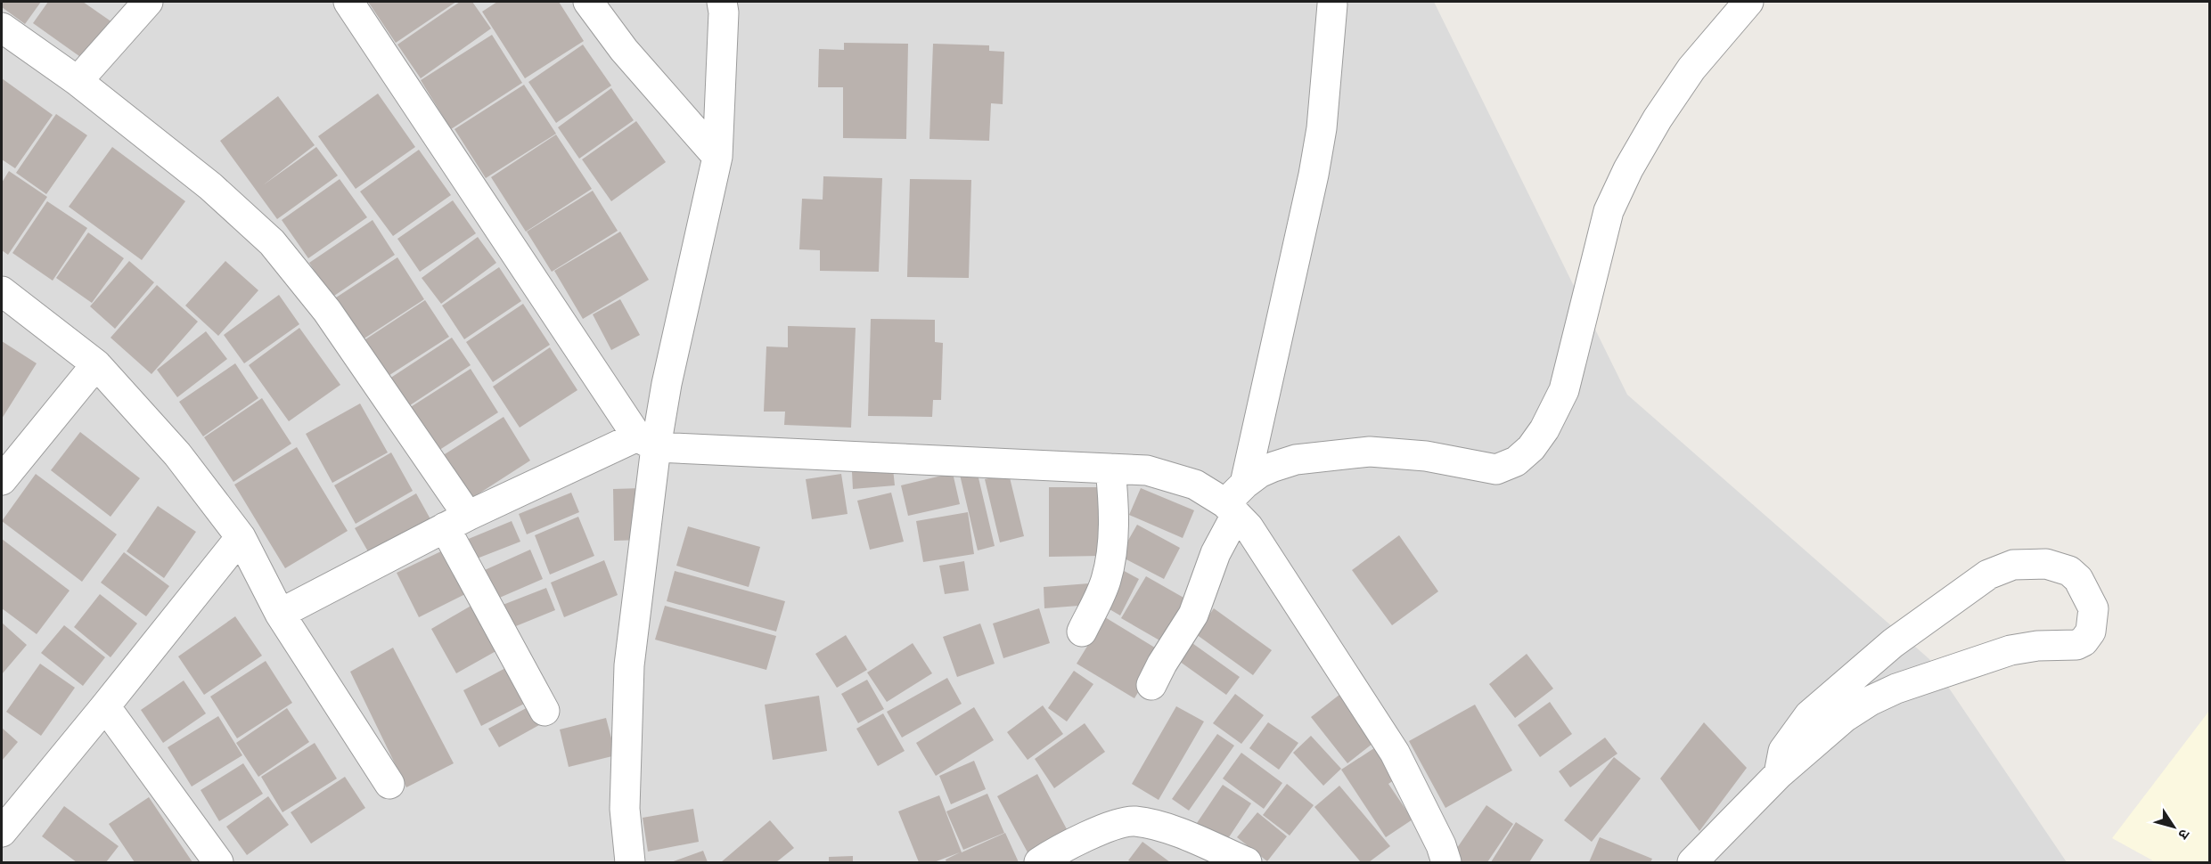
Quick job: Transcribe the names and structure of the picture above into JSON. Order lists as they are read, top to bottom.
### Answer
{
  "north": "bottom right"
}
